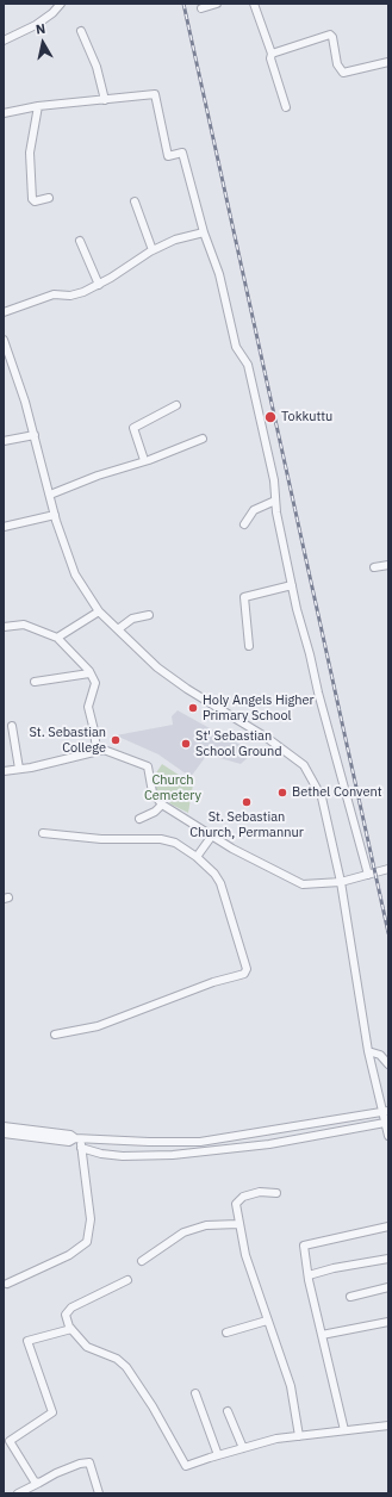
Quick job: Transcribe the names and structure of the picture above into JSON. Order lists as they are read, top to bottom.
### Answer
{
  "parks": ["Church Cemetery"],
  "places": [
    "Tokkuttu",
    "Holy Angels Higher Primary School",
    "St. Sebastian College",
    "St' Sebastian School Ground",
    "Bethel Convent",
    "St. Sebastian Church, Permannur"
  ],
  "north": "top"
}
